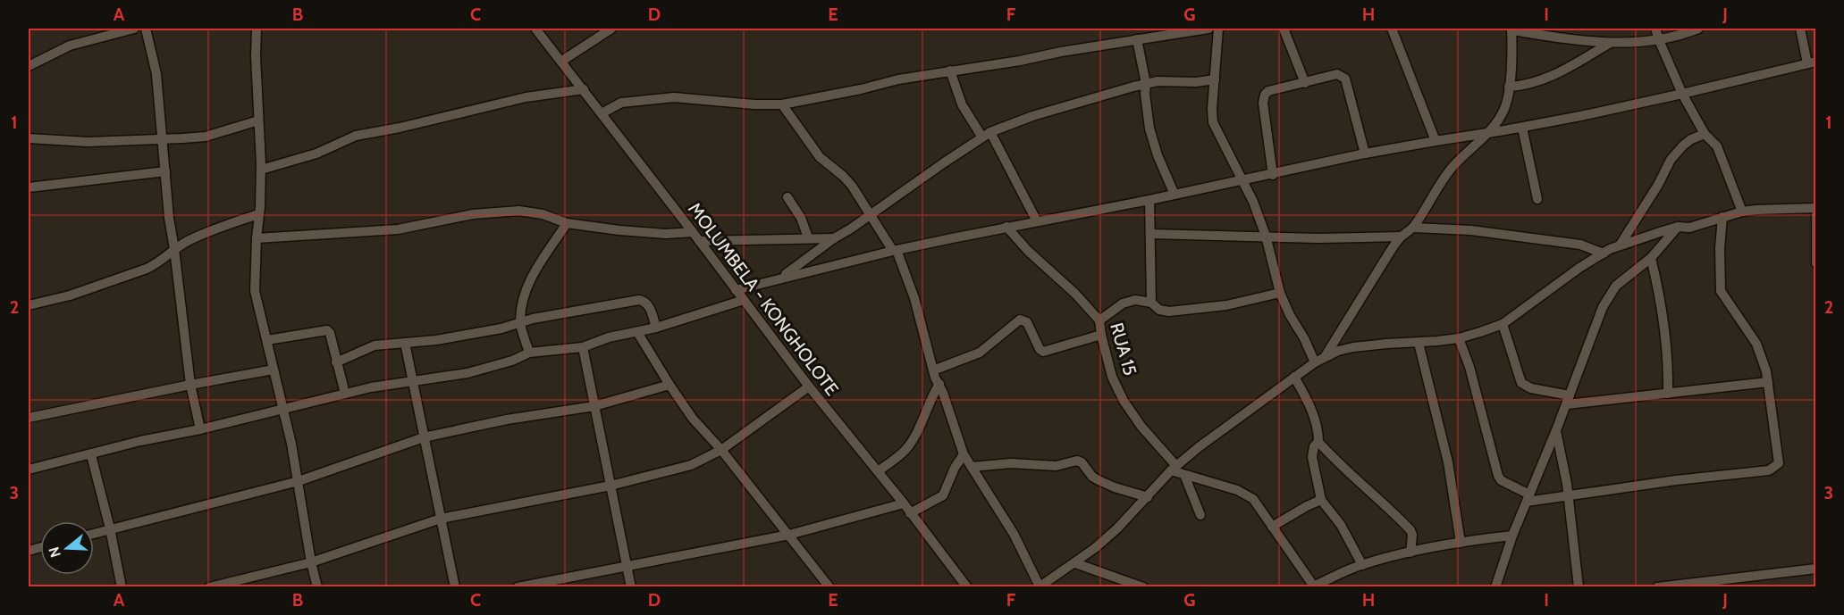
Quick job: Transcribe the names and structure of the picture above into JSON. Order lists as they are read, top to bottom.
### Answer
{
  "streets": {
    "street": ["MOLUMBELA - KONGHOLOTE", "RUA 15"]
  },
  "north": "left",
  "grid": {
    "columns": [
      "A",
      "B",
      "C",
      "D",
      "E",
      "F",
      "G",
      "H",
      "I",
      "J"
    ],
    "rows": ["1", "2", "3"]
  }
}
